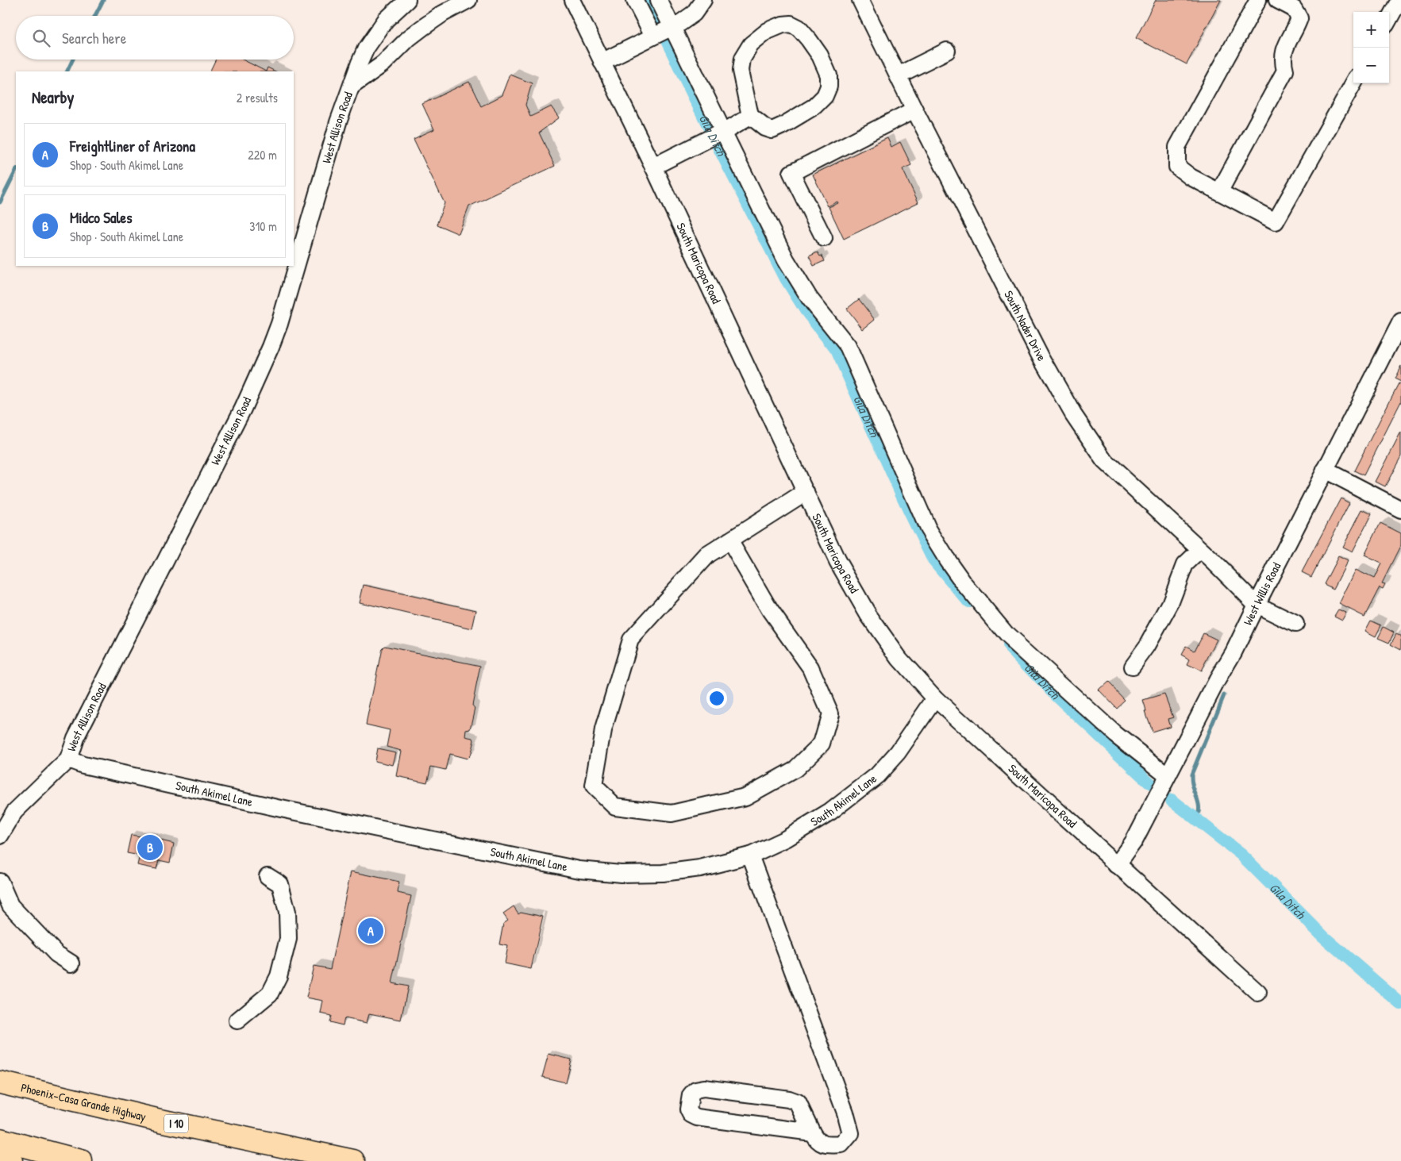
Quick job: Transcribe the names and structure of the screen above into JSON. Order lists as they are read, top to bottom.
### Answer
{
  "streets": {
    "highway": ["Phoenix-Casa Grande Highway", "I 10"],
    "street": [
      "West Allison Road",
      "South Maricopa Road",
      "South Nader Drive",
      "West Willis Road",
      "South Akimel Lane"
    ]
  },
  "crossings": [
    ["West Allison Road", "South Akimel Lane"],
    ["South Maricopa Road", "West Willis Road"],
    ["South Maricopa Road", "South Akimel Lane"],
    ["South Nader Drive", "West Willis Road"]
  ],
  "water": ["Gila Ditch"],
  "page": {
    "map_buttons": ["+", "−"],
    "search": "Search here",
    "heading": ["Nearby", "2 results"],
    "list": [
      {
        "mark": "A",
        "name": "Freightliner of Arizona",
        "note": "Shop · South Akimel Lane",
        "value": "220 m"
      },
      {
        "mark": "B",
        "name": "Midco Sales",
        "note": "Shop · South Akimel Lane",
        "value": "310 m"
      }
    ],
    "pins": ["B", "A"]
  }
}
